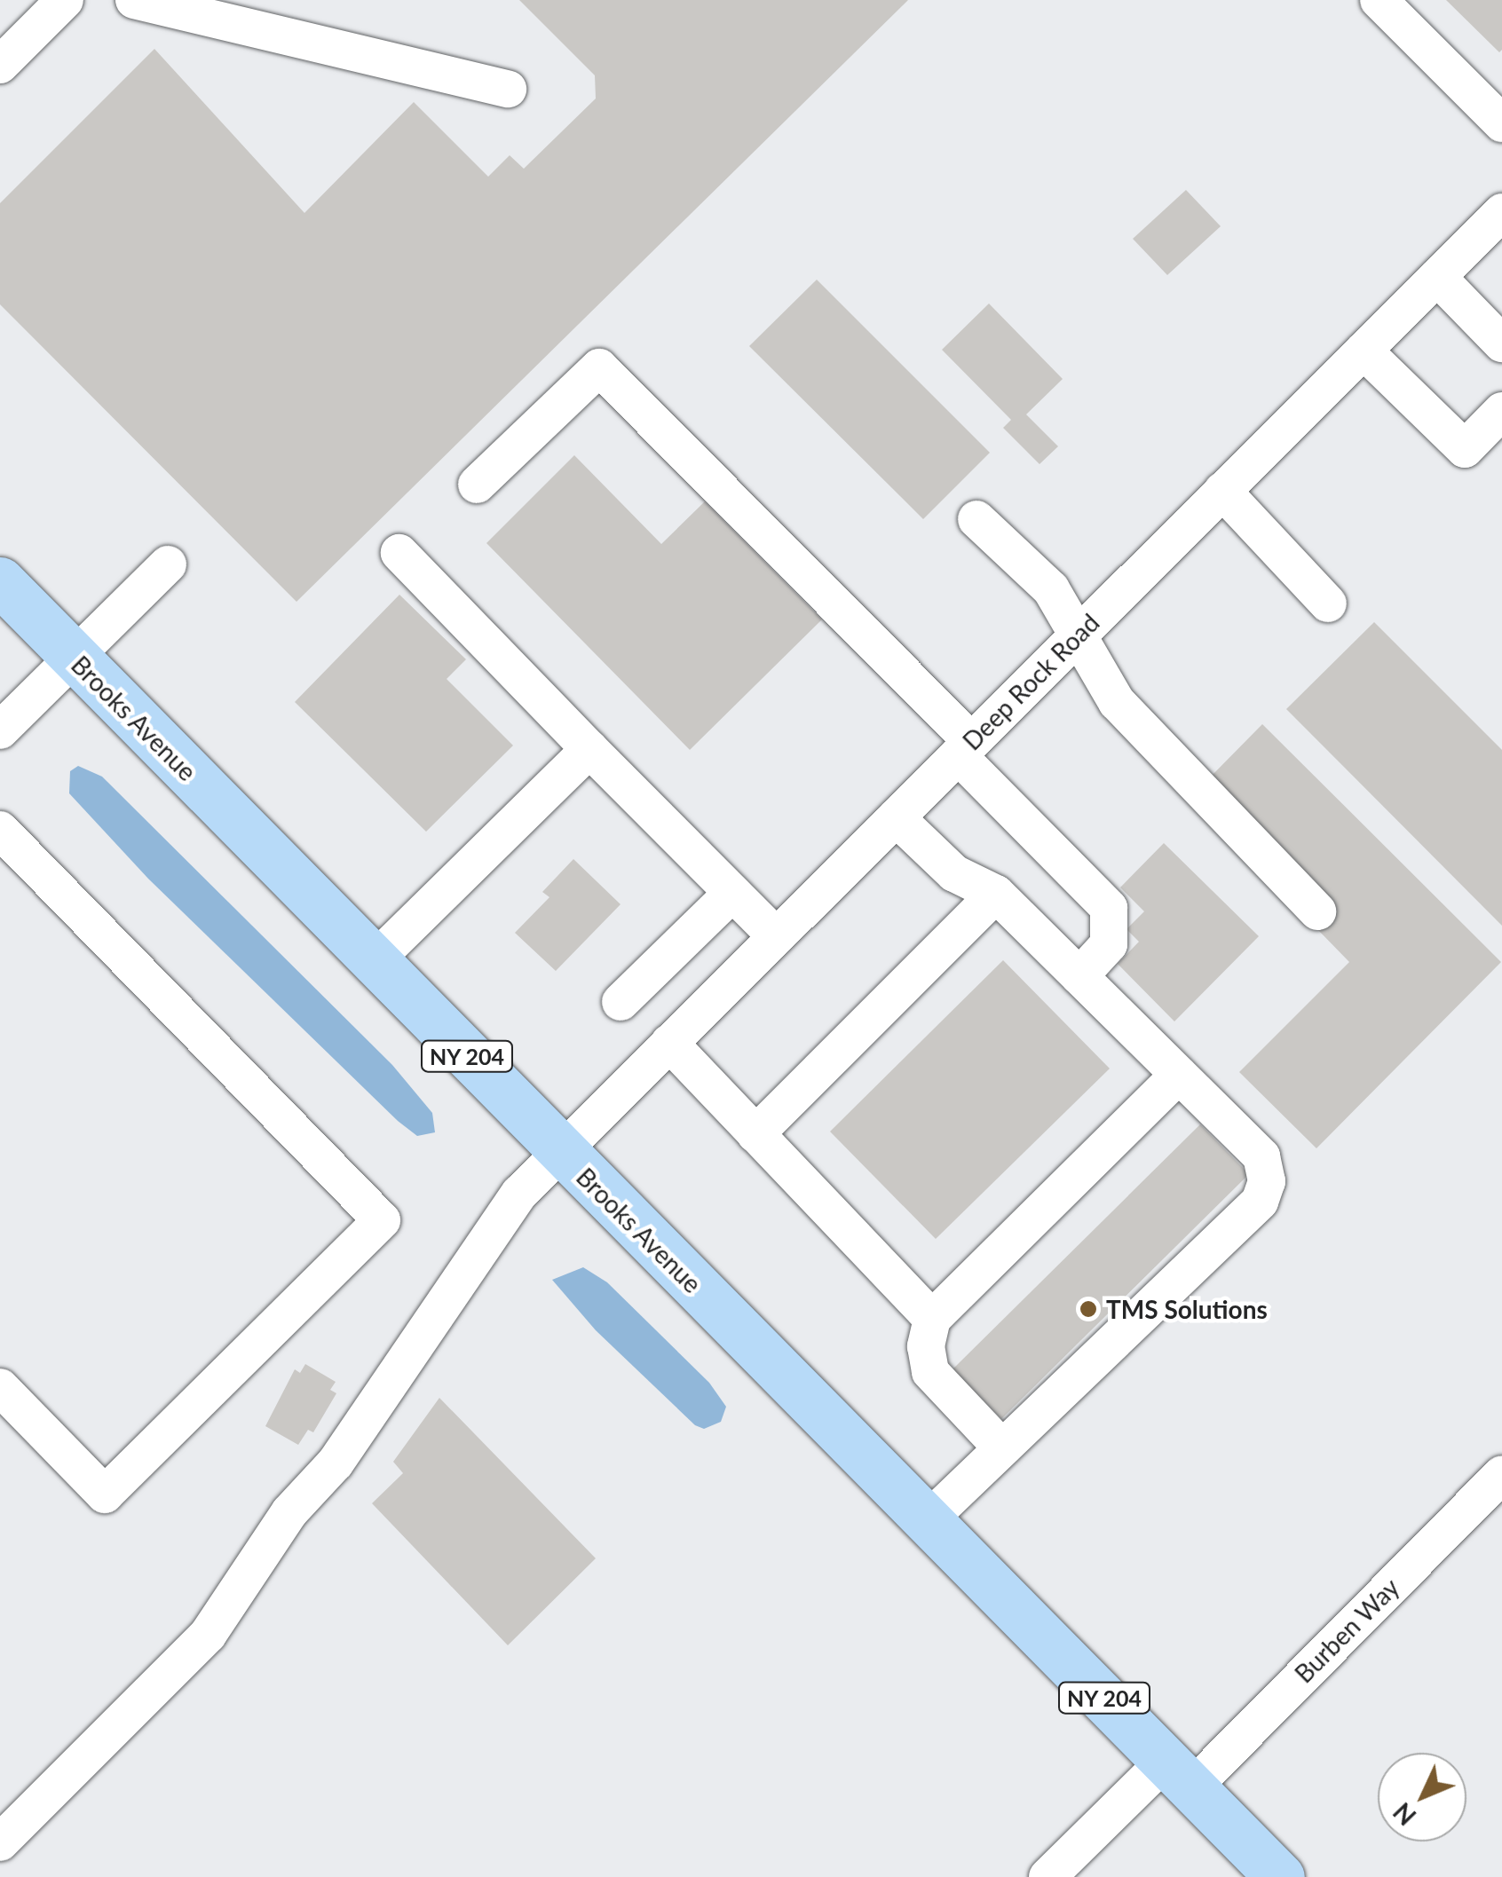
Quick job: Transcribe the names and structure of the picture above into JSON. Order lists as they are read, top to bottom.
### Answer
{
  "streets": {
    "main road": ["Brooks Avenue", "NY 204"],
    "street": ["Deep Rock Road", "Burben Way"]
  },
  "crossings": [
    ["Deep Rock Road", "Brooks Avenue"],
    ["Brooks Avenue", "Burben Way"]
  ],
  "places": ["TMS Solutions"],
  "north": "bottom left"
}
